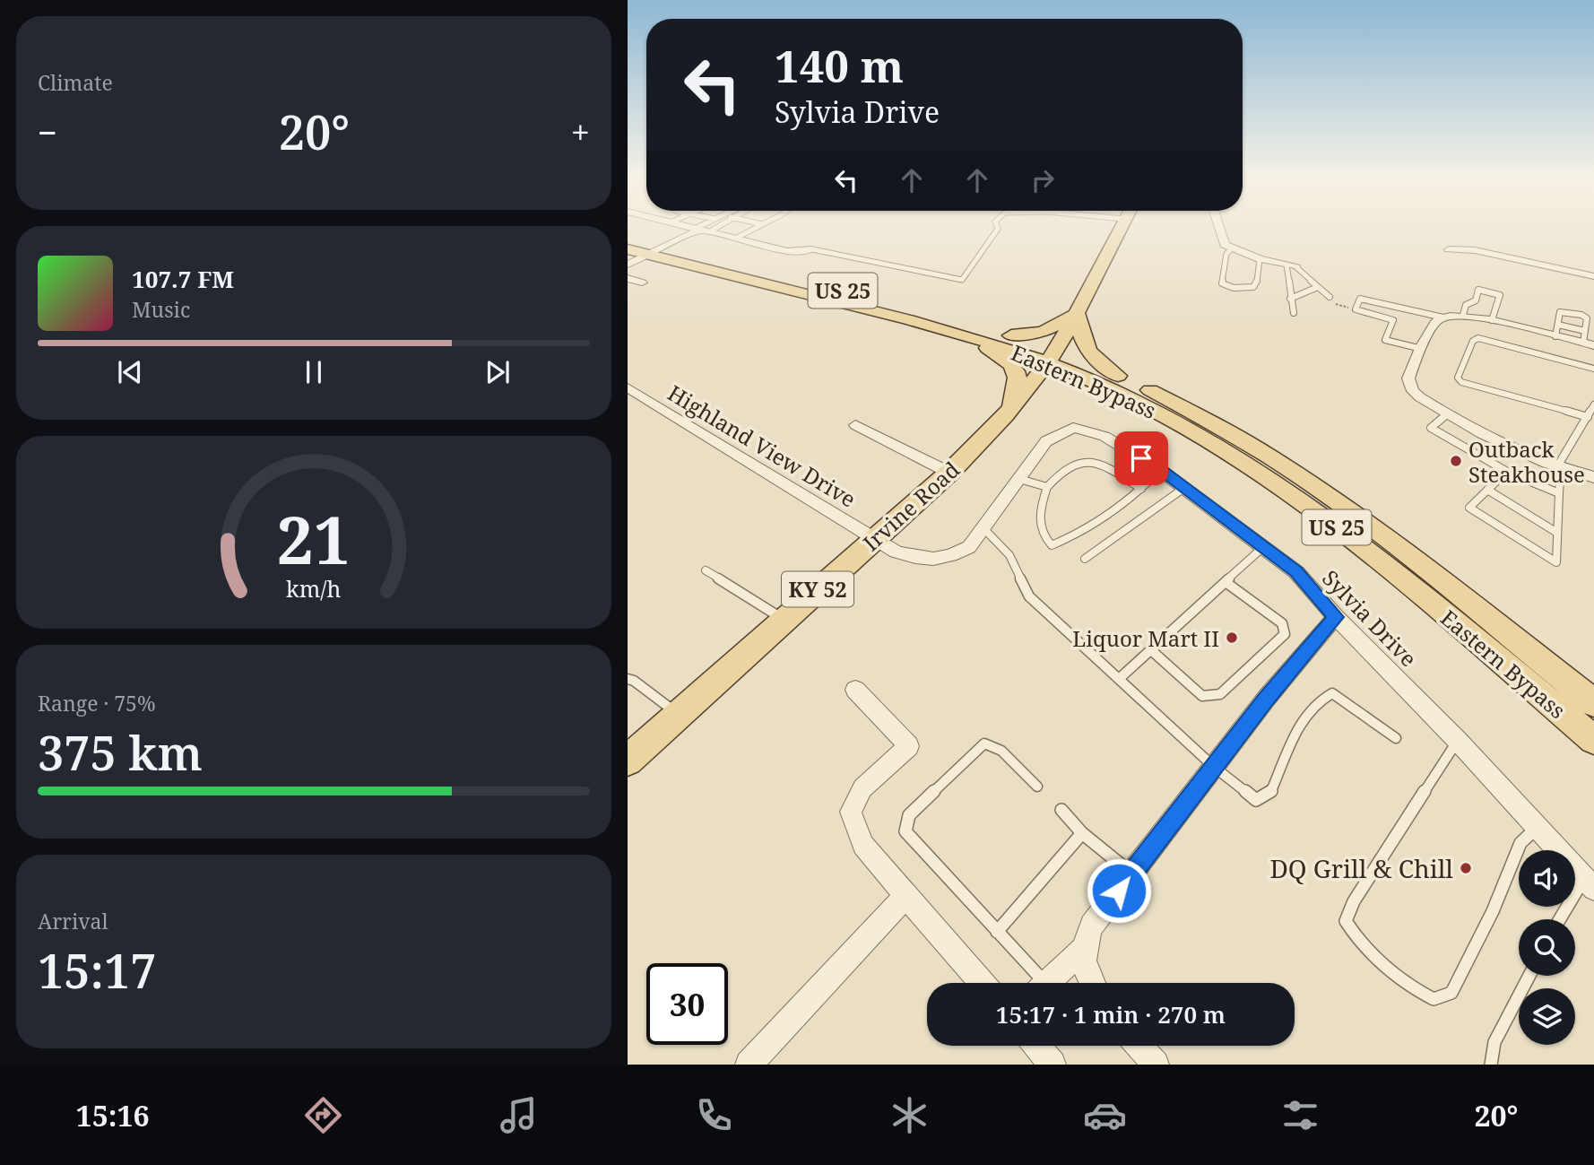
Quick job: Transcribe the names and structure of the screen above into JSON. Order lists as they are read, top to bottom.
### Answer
{
  "streets": {
    "main road": [
      "US 25",
      "Eastern Bypass",
      "Irvine Road",
      "KY 52"
    ],
    "street": ["Highland View Drive", "Sylvia Drive"]
  },
  "crossings": [
    ["Eastern Bypass", "Irvine Road"],
    ["Highland View Drive", "Irvine Road"],
    ["Highland View Drive", "Sylvia Drive"],
    ["Irvine Road", "Sylvia Drive"]
  ],
  "places": ["Outback Steakhouse", "Liquor Mart II", "DQ Grill & Chill"],
  "page": {
    "tile": [
      "Climate",
      ["Range · 75%", "375 km"],
      ["Arrival", "15:17"]
    ],
    "turn": ["140 m", "Sylvia Drive"],
    "heat": ["−", "20°", "+"],
    "song": ["107.7 FM", "Music"],
    "limit": "30",
    "trip": "15:17 · 1 min · 270 m",
    "tabs": ["15:16", "20°"],
    "gauge": ["21", "km/h"]
  }
}
